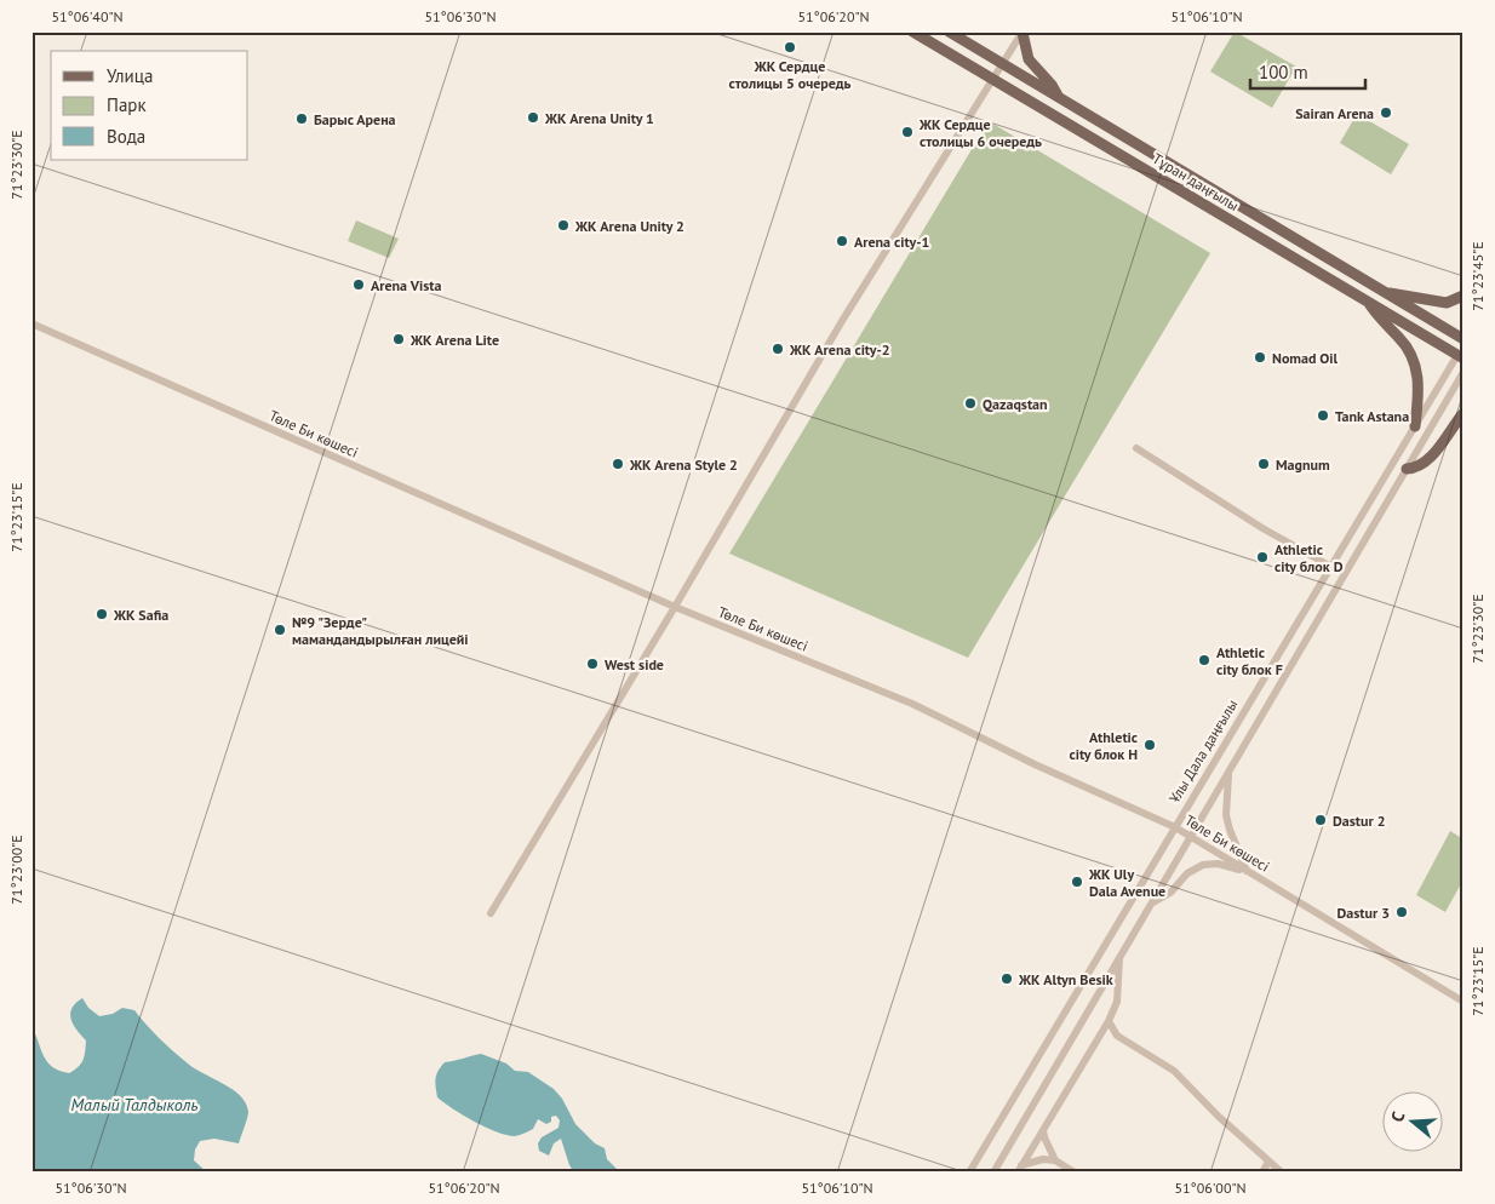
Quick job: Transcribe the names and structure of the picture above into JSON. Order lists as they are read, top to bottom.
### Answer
{
  "streets": {
    "main road": ["Тұран даңғылы"],
    "street": ["Төле Би көшесі", "Ұлы Дала даңғылы"]
  },
  "crossings": [
    ["Тұран даңғылы", "Ұлы Дала даңғылы"],
    ["Төле Би көшесі", "Ұлы Дала даңғылы"]
  ],
  "water": ["Малый Талдыколь"],
  "places": [
    "ЖК Сердце столицы 5 очередь",
    "Sairan Arena",
    "ЖК Arena Unity 1",
    "Барыс Арена",
    "ЖК Сердце столицы 6 очередь",
    "ЖК Arena Unity 2",
    "Arena city-1",
    "Arena Vista",
    "ЖК Arena Lite",
    "ЖК Arena city-2",
    "Nomad Oil",
    "Qazaqstan",
    "Tank Astana",
    "ЖК Arena Style 2",
    "Magnum",
    "Athletic city блок D",
    "ЖК Safia",
    "№9 \"Зерде\" мамандандырылған лицейі",
    "Athletic city блок F",
    "West side",
    "Athletic city блок H",
    "Dastur 2",
    "ЖК Uly Dala Avenue",
    "Dastur 3",
    "ЖК Altyn Besik"
  ],
  "legend": ["Улица", "Парк", "Вода"],
  "scale_bar": "100 m",
  "north": "left",
  "coordinates": [
    "51°06'40\"N",
    "51°06'30\"N",
    "51°06'20\"N",
    "51°06'10\"N",
    "71°23'30\"E",
    "71°23'45\"E",
    "71°23'15\"E",
    "71°23'00\"E",
    "51°06'00\"N"
  ]
}
